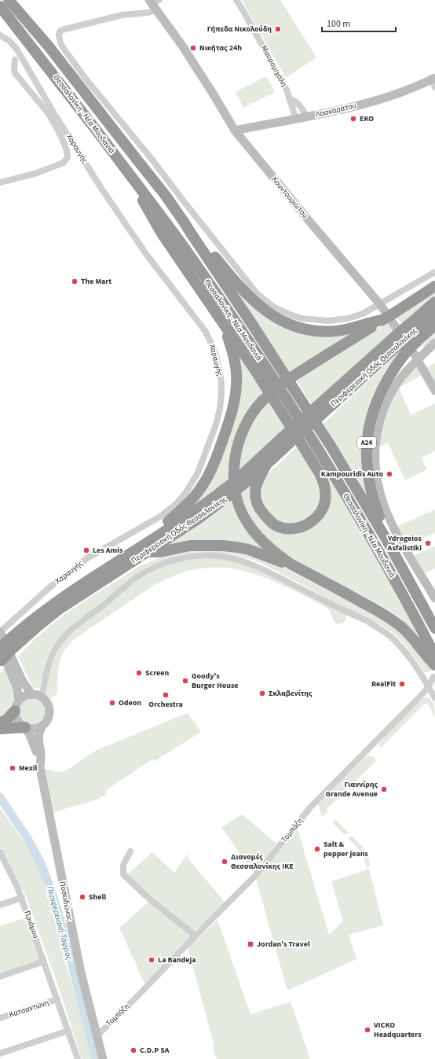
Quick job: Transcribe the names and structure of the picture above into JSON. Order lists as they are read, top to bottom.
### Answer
{
  "streets": {
    "highway": ["Θεσσαλονίκη - Νέα Μουδανιά", "Περιφερειακή Οδός Θεσσαλονίκης", "Α24"],
    "street": [
      "Μαυρομιχάλη",
      "Λασκαράτου",
      "Χαραυγής",
      "Κουντουριώτου",
      "Τομπάζη",
      "Ποσειδώνος",
      "Πριάμου",
      "Κατσαντώνη"
    ]
  },
  "crossings": [
    ["Μαυρομιχάλη", "Λασκαράτου"],
    ["Λασκαράτου", "Κουντουριώτου"],
    ["Θεσσαλονίκη - Νέα Μουδανιά", "Α24"],
    ["Περιφερειακή Οδός Θεσσαλονίκης", "Α24"],
    ["Τομπάζη", "Ποσειδώνος"],
    ["Πριάμου", "Κατσαντώνη"]
  ],
  "water": ["Περιφερειακή Τάφρος"],
  "places": {
    "other": [
      "Γήπεδα Νικολούδη",
      "Νικήτας 24h",
      "EKO",
      "The Mart",
      "Kampouridis Auto",
      "Ydrogeios Asfalistiki",
      "Les Amis",
      "Screen",
      "Goody's Burger House",
      "RealFit",
      "Σκλαβενίτης",
      "Orchestra",
      "Odeon",
      "Mexil",
      "Γιαννίρης Grande Avenue",
      "Salt & pepper jeans",
      "Διανομές Θεσσαλονίκης ΙΚΕ",
      "Shell",
      "La Bandeja",
      "VICKO Headquarters",
      "C.D.P SA"
    ],
    "transit": ["Jordan's Travel"]
  },
  "scale_bar": "100 m"
}
